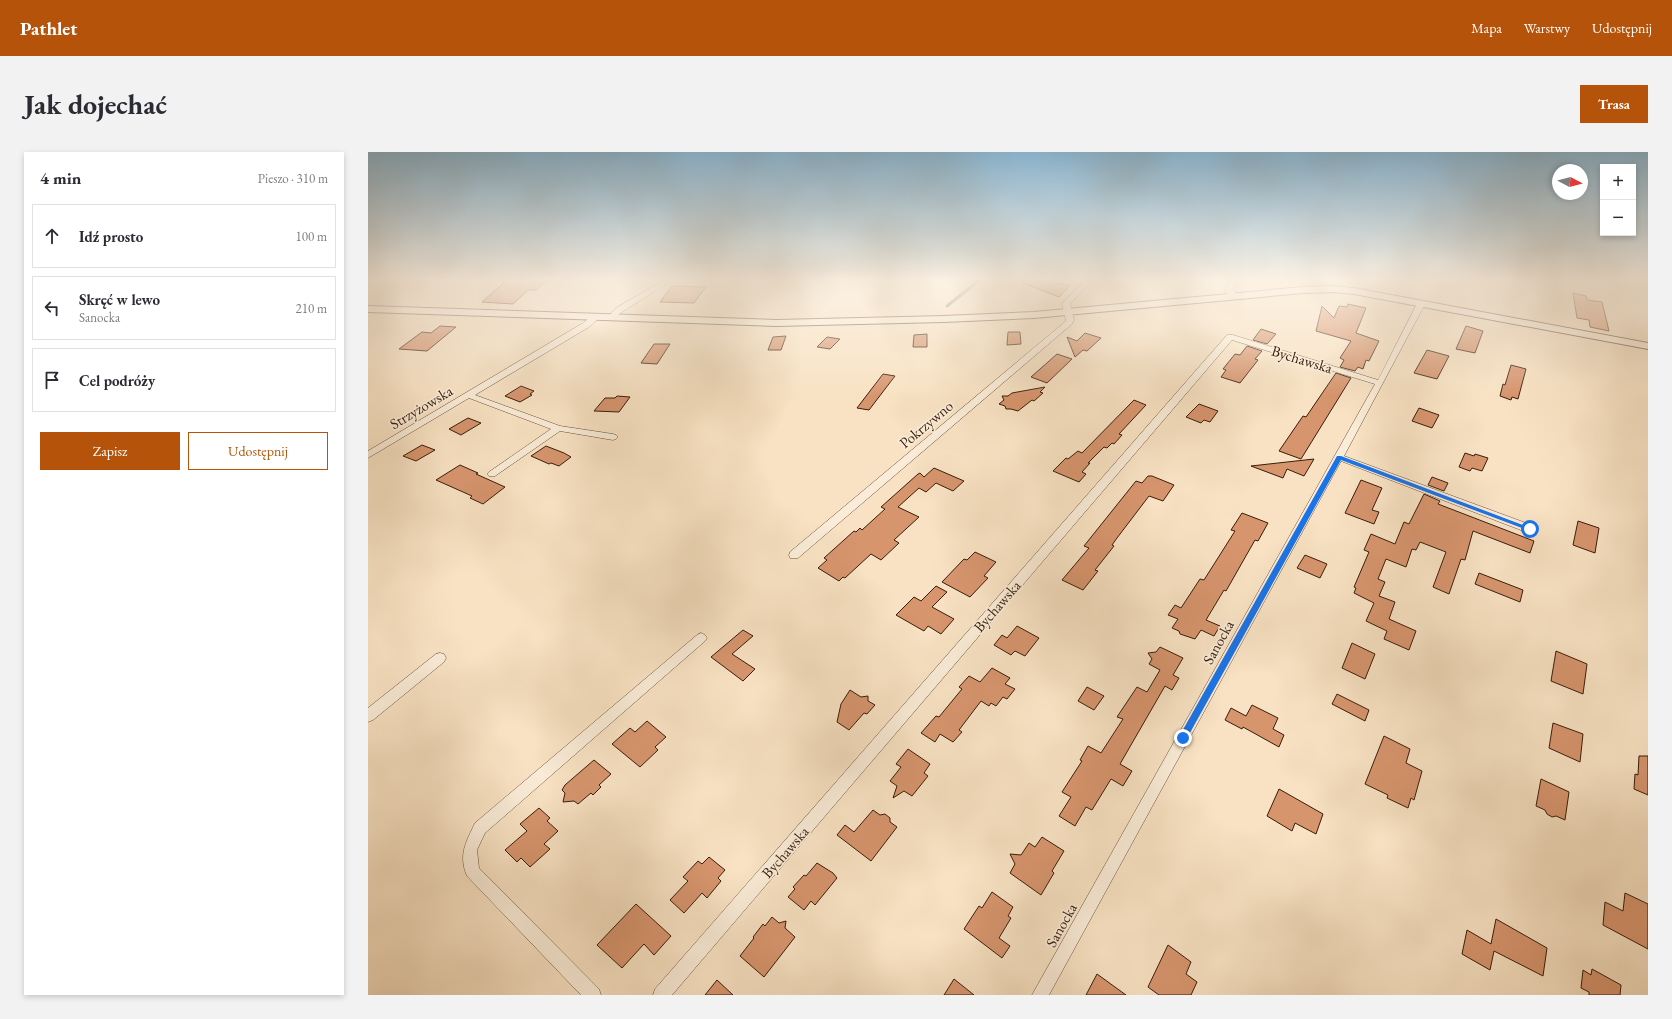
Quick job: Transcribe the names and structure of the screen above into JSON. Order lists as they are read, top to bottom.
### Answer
{
  "streets": {
    "street": [
      "Bychawska",
      "Strzyżowska",
      "Pokrzywno",
      "Sanocka"
    ]
  },
  "crossings": [
    ["Bychawska", "Sanocka"]
  ],
  "north": "right",
  "page": {
    "header": "Pathlet",
    "nav": ["Mapa", "Warstwy", "Udostępnij"],
    "buttons": [
      "Trasa",
      ["Zapisz", "Udostępnij"]
    ],
    "title": "Jak dojechać",
    "heading": ["4 min", "Pieszo · 310 m"],
    "map_buttons": ["+", "−"],
    "list": [
      ["Idź prosto", "100 m"],
      ["Skręć w lewo", "Sanocka", "210 m"],
      "Cel podróży"
    ]
  }
}
